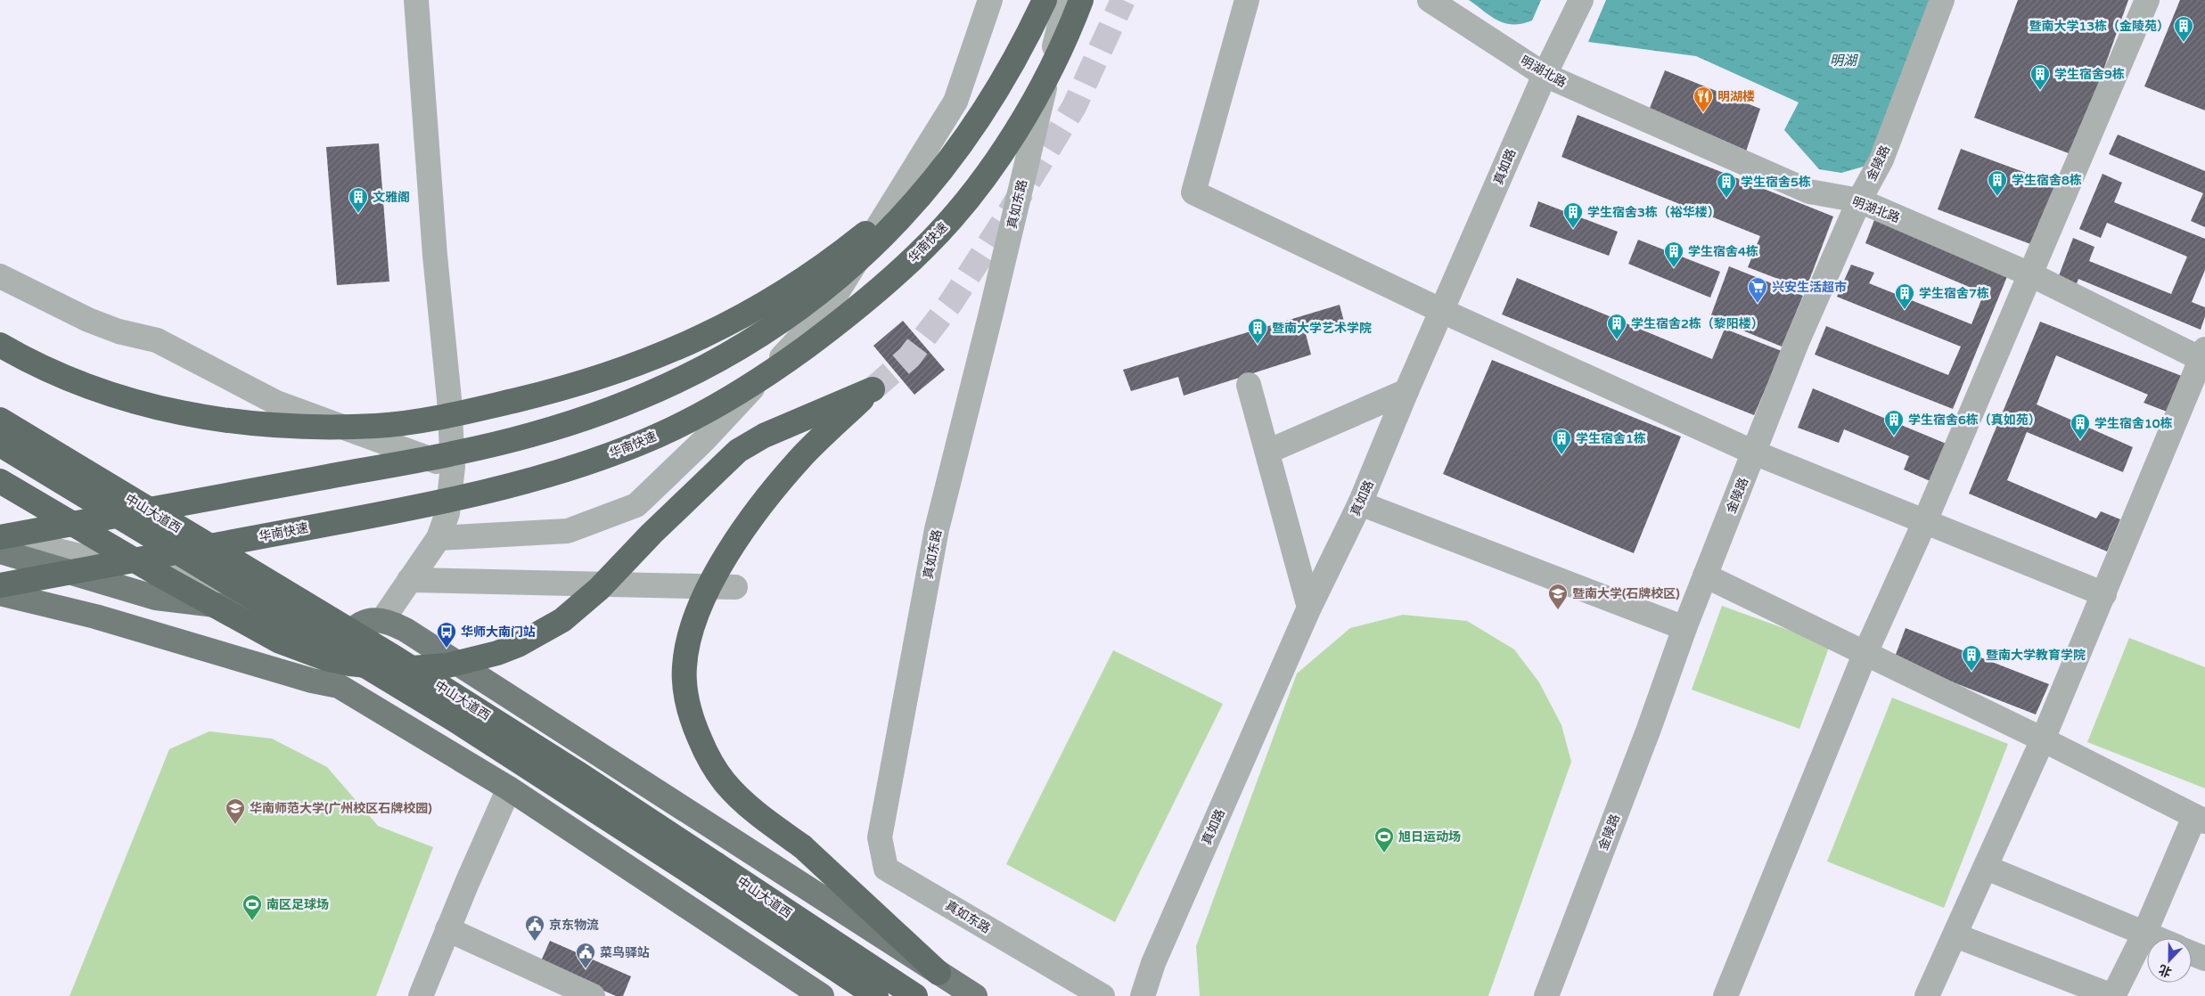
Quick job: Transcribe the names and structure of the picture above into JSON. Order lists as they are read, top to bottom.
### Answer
{
  "streets": {
    "highway": ["华南快速", "中山大道西"],
    "street": [
      "明湖北路",
      "金陵路",
      "真如路",
      "真如东路"
    ]
  },
  "crossings": [
    ["明湖北路", "金陵路"],
    ["明湖北路", "真如路"]
  ],
  "water": ["明湖"],
  "places": {
    "building": [
      "暨南大学13栋（金陵苑）",
      "学生宿舍9栋",
      "学生宿舍8栋",
      "学生宿舍5栋",
      "文雅阁",
      "学生宿舍3栋（裕华楼）",
      "学生宿舍4栋",
      "学生宿舍7栋",
      "学生宿舍2栋（黎阳楼）",
      "暨南大学艺术学院",
      "学生宿舍6栋（真如苑）",
      "学生宿舍10栋",
      "学生宿舍1栋",
      "暨南大学教育学院"
    ],
    "restaurant": ["明湖楼"],
    "supermarket": ["兴安生活超市"],
    "school or university": ["暨南大学(石牌校区)", "华南师范大学(广州校区石牌校园)"],
    "bus stop": ["华师大南门站"],
    "sports": ["旭日运动场", "南区足球场"],
    "public building": ["京东物流", "菜鸟驿站"]
  },
  "north": "bottom"
}
